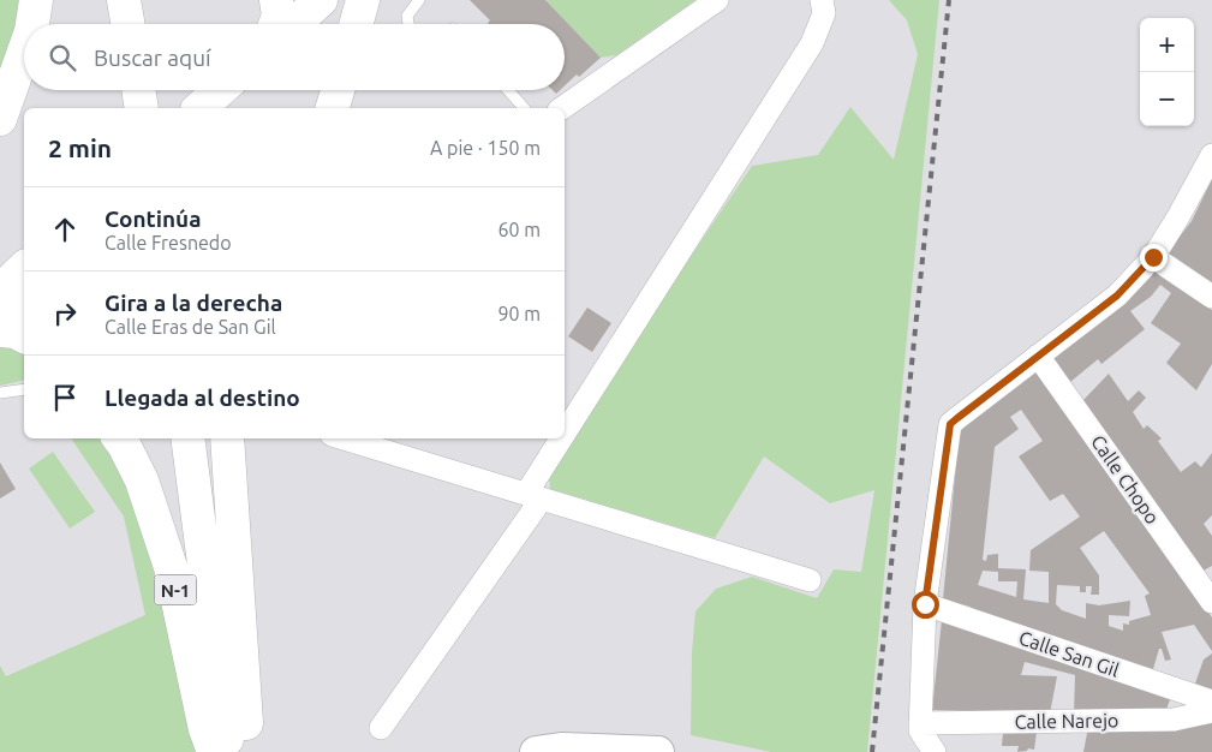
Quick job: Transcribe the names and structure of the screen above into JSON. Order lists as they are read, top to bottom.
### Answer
{
  "streets": {
    "main road": ["N-1"],
    "street": ["Calle Chopo", "Calle San Gil", "Calle Narejo"]
  },
  "page": {
    "map_buttons": ["+", "−"],
    "search": "Buscar aquí",
    "heading": ["2 min", "A pie · 150 m"],
    "list": [
      ["Continúa", "Calle Fresnedo", "60 m"],
      ["Gira a la derecha", "Calle Eras de San Gil", "90 m"],
      "Llegada al destino"
    ]
  }
}
